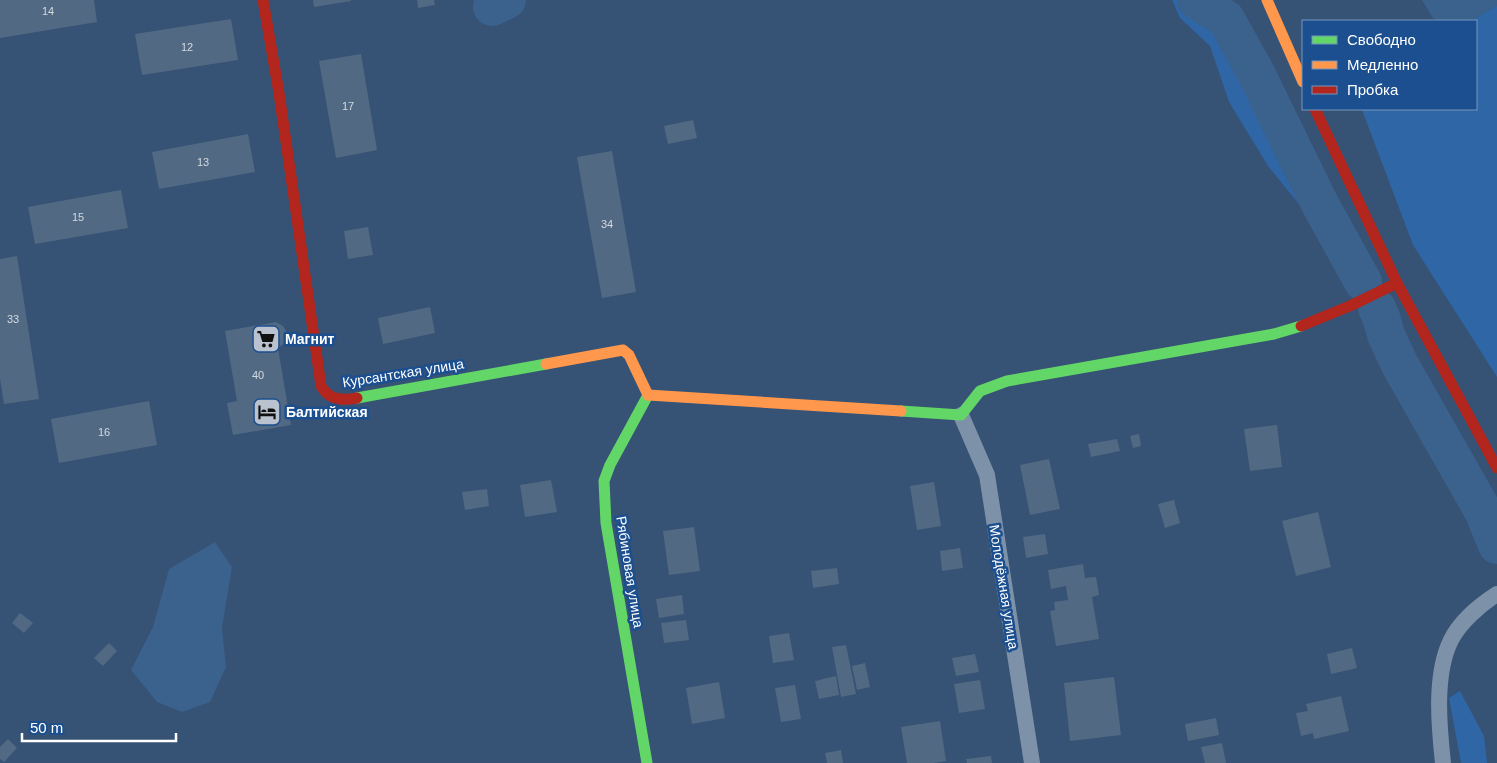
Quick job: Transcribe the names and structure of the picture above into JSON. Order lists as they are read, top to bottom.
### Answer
{
  "streets": {
    "street": ["Курсантская улица", "Рябиновая улица", "Молодёжная улица"]
  },
  "crossings": [
    ["Курсантская улица", "Рябиновая улица"]
  ],
  "places": {
    "supermarket": ["Магнит"],
    "hotel": ["Балтийская"]
  },
  "house_numbers": [
    "14",
    "12",
    "17",
    "13",
    "15",
    "34",
    "33",
    "40",
    "16"
  ],
  "legend": ["Свободно", "Медленно", "Пробка"],
  "scale_bar": "50 m"
}
